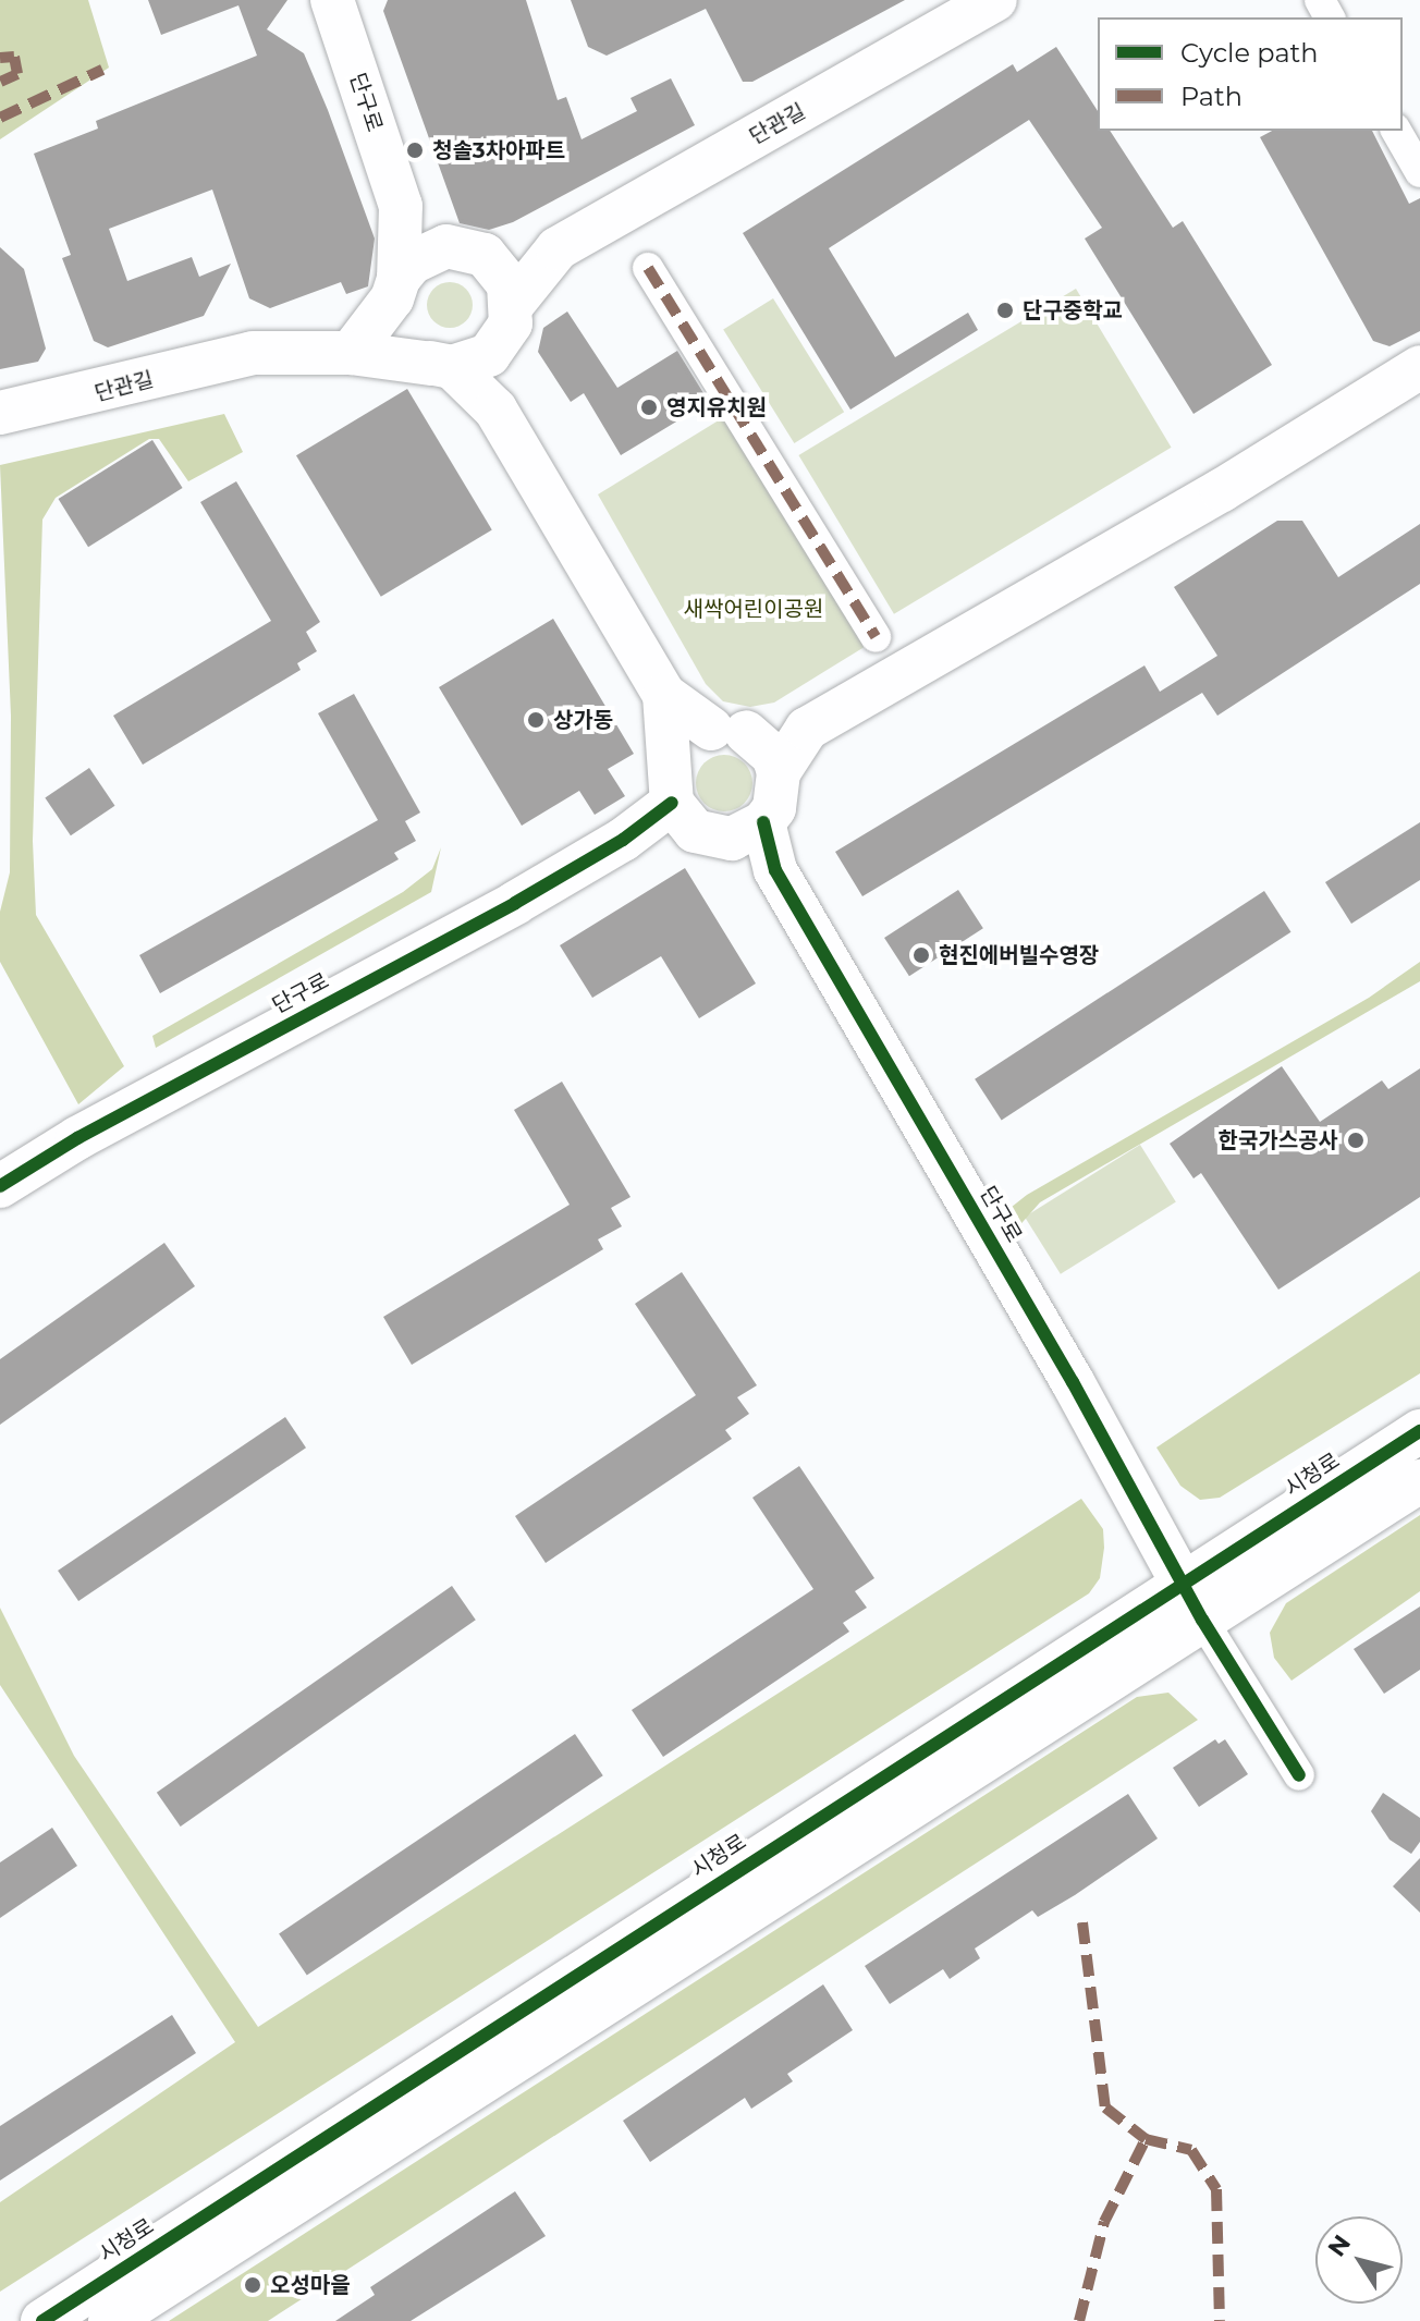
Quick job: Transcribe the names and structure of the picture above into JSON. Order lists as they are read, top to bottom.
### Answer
{
  "streets": {
    "street": ["단구로", "단관길", "시청로"]
  },
  "crossings": [
    ["단구로", "시청로"]
  ],
  "parks": ["새싹어린이공원"],
  "places": [
    "청솔3차아파트",
    "단구중학교",
    "영지유치원",
    "상가동",
    "현진에버빌수영장",
    "한국가스공사",
    "오성마을"
  ],
  "legend": ["Cycle path", "Path"],
  "north": "top left"
}
